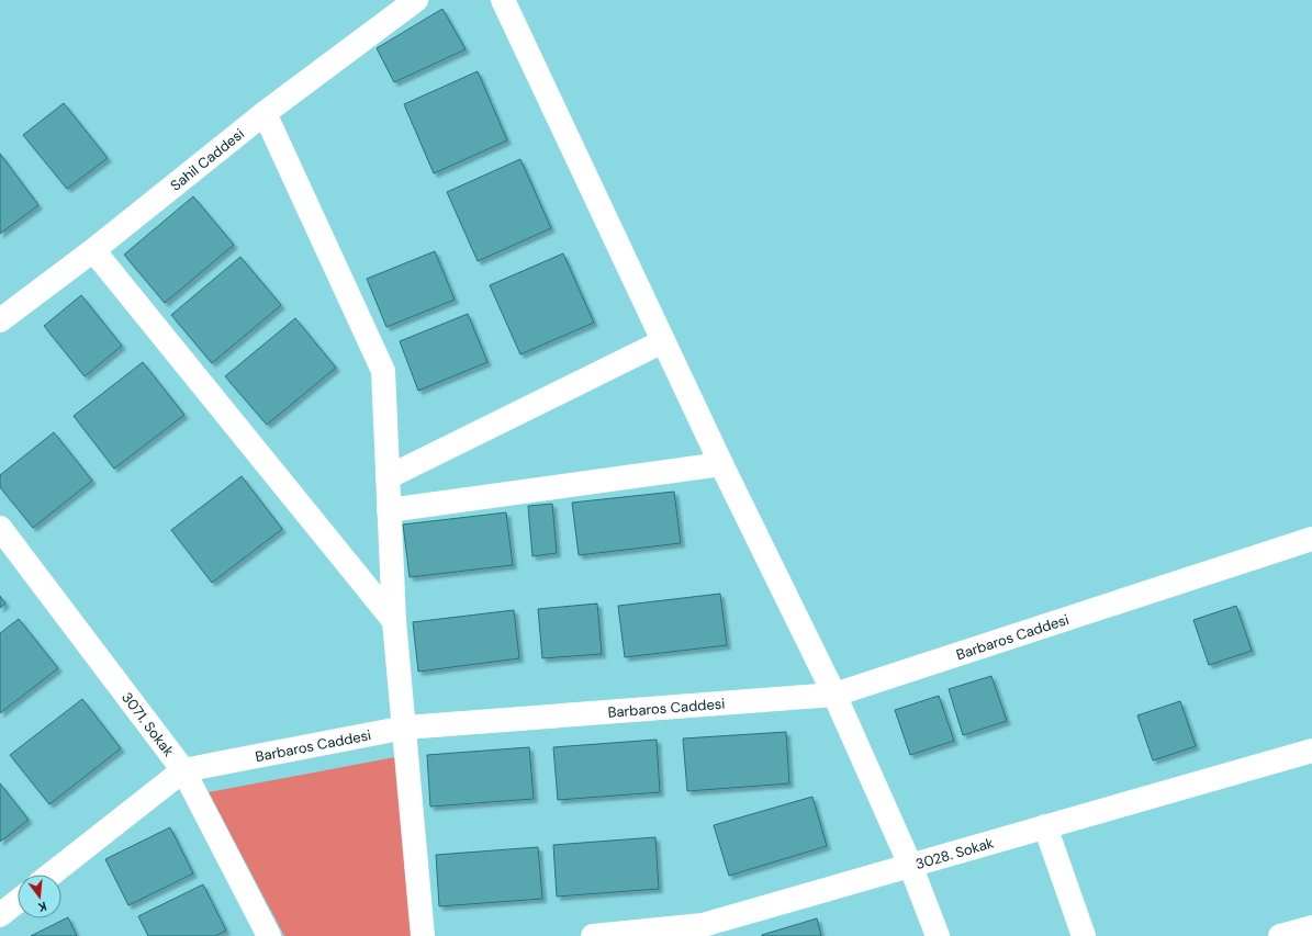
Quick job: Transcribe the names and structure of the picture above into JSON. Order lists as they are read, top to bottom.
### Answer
{
  "streets": {
    "street": [
      "Sahil Caddesi",
      "Barbaros Caddesi",
      "3071. Sokak",
      "3028. Sokak"
    ]
  },
  "crossings": [
    ["Barbaros Caddesi", "3071. Sokak"]
  ],
  "north": "bottom"
}
